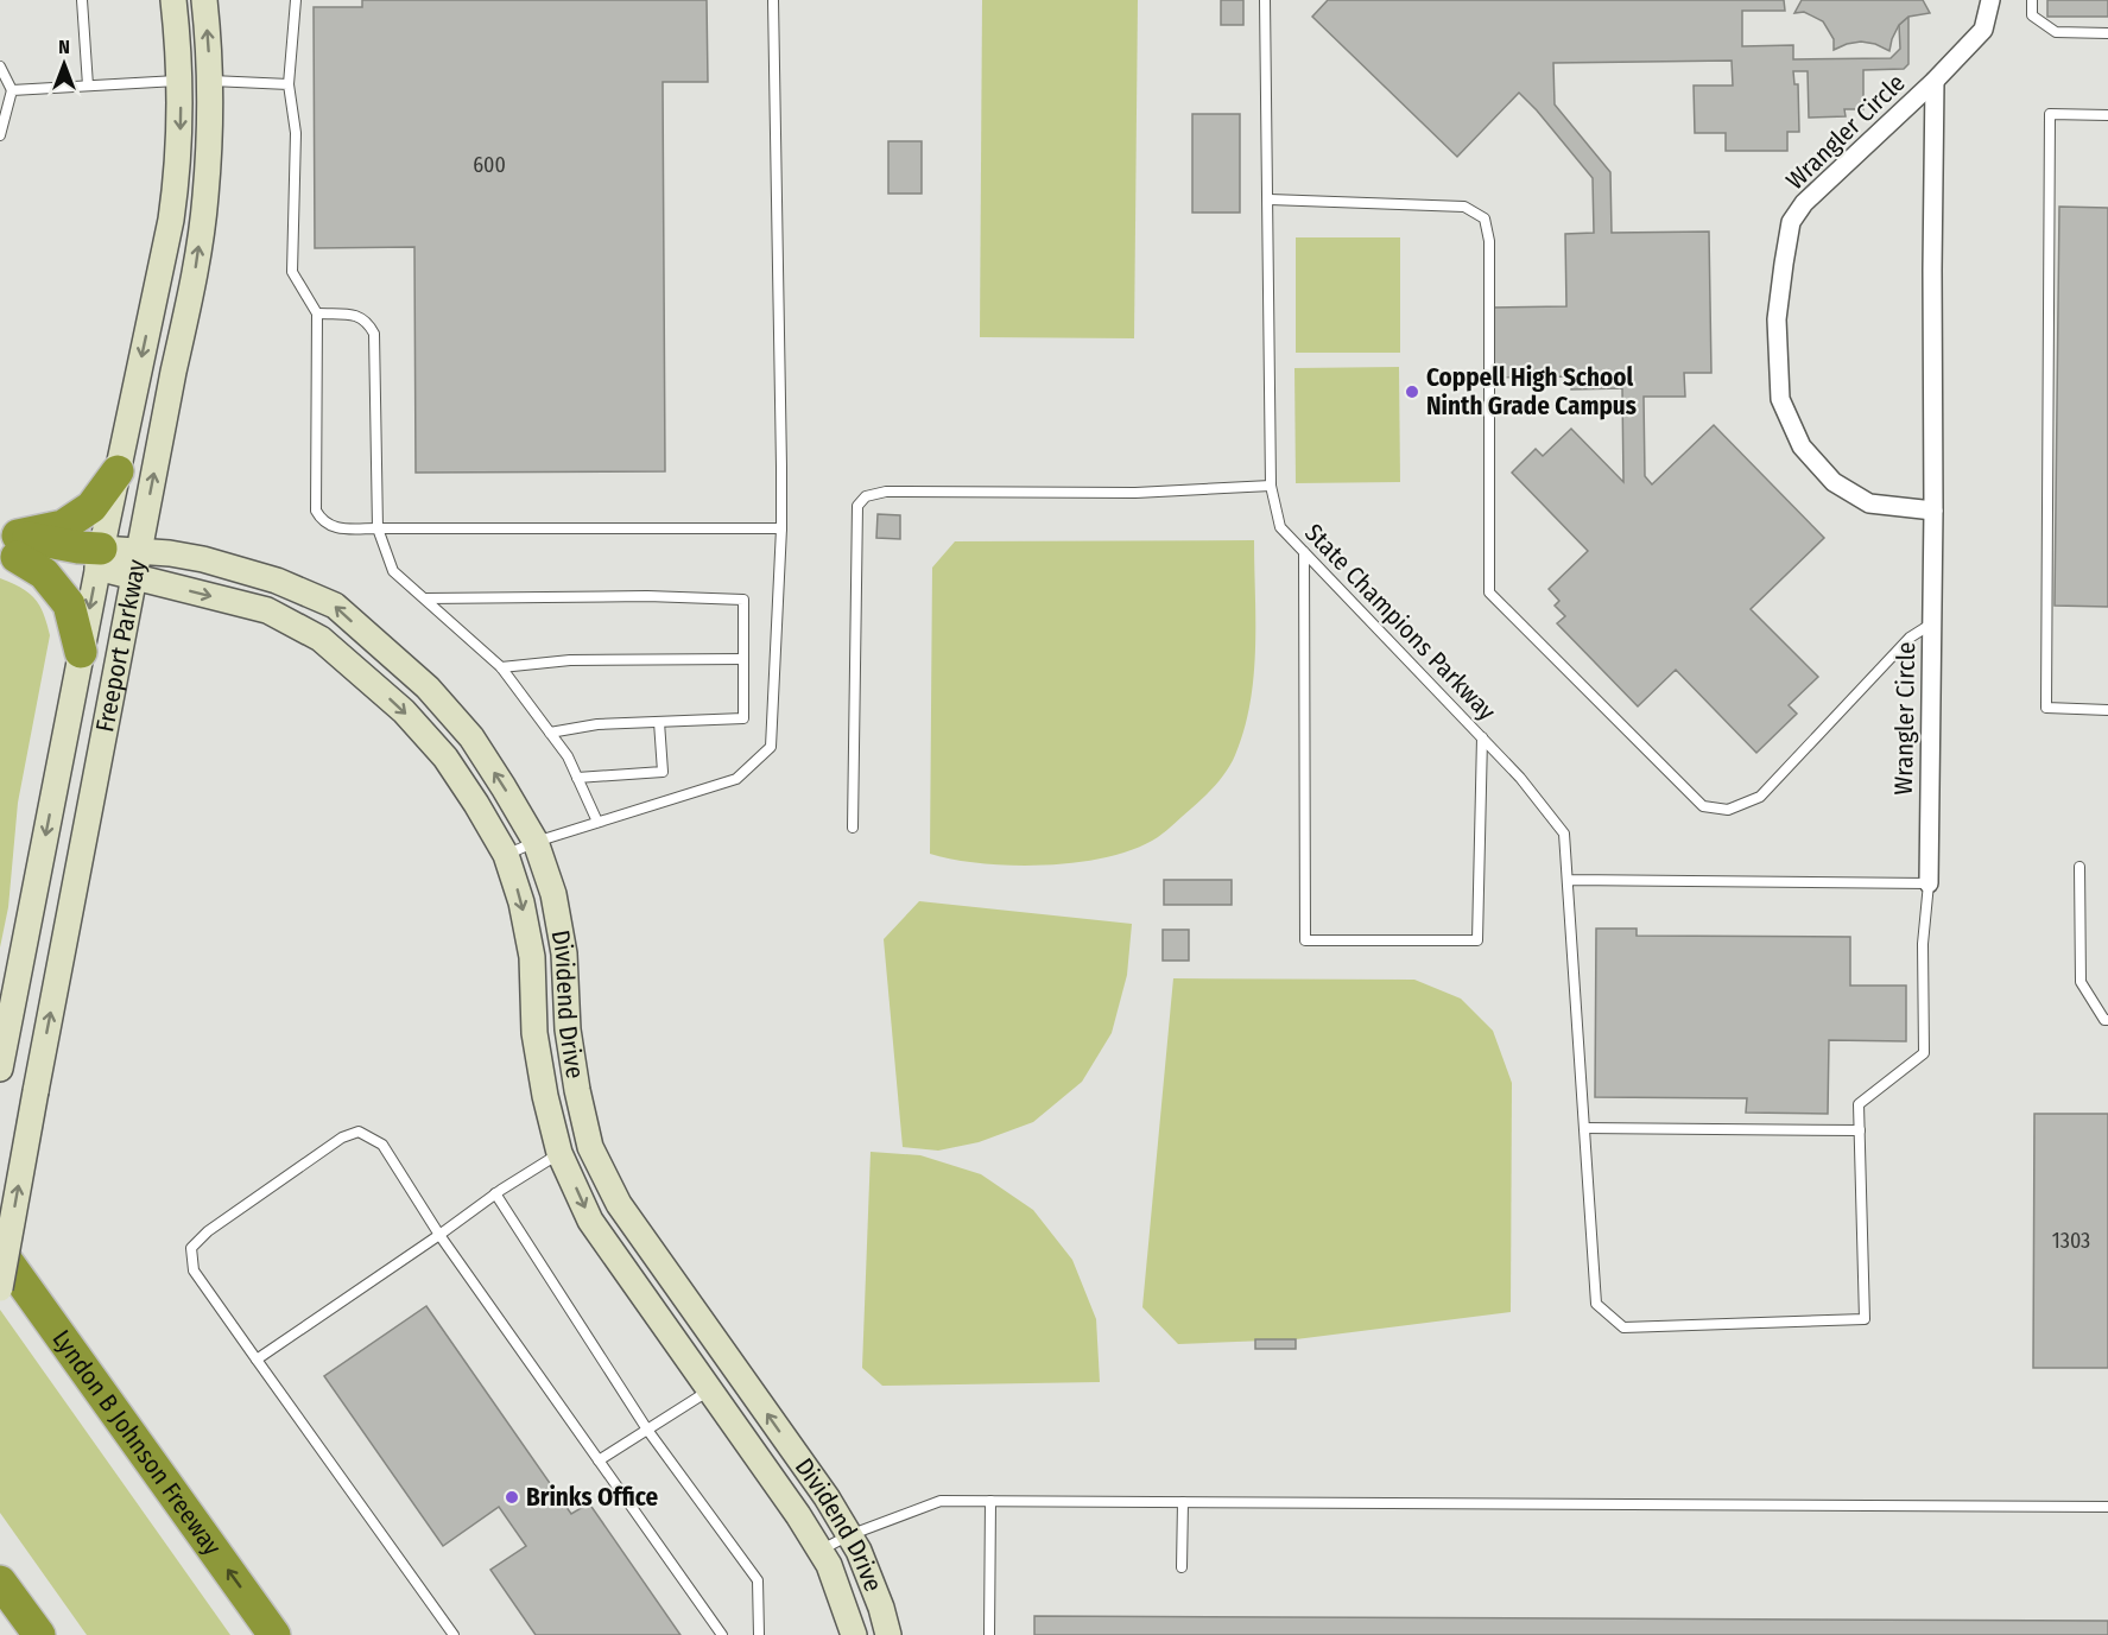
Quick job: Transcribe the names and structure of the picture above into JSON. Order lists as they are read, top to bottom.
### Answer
{
  "streets": {
    "highway": ["Lyndon B Johnson Freeway"],
    "street": ["Wrangler Circle", "Freeport Parkway", "Dividend Drive"],
    "lane": ["State Champions Parkway"]
  },
  "crossings": [
    ["Freeport Parkway", "Dividend Drive"],
    ["Freeport Parkway", "Lyndon B Johnson Freeway"]
  ],
  "one_way": ["Lyndon B Johnson Freeway"],
  "places": ["Coppell High School Ninth Grade Campus", "Brinks Office"],
  "house_numbers": ["600", "1303"],
  "north": "top"
}
